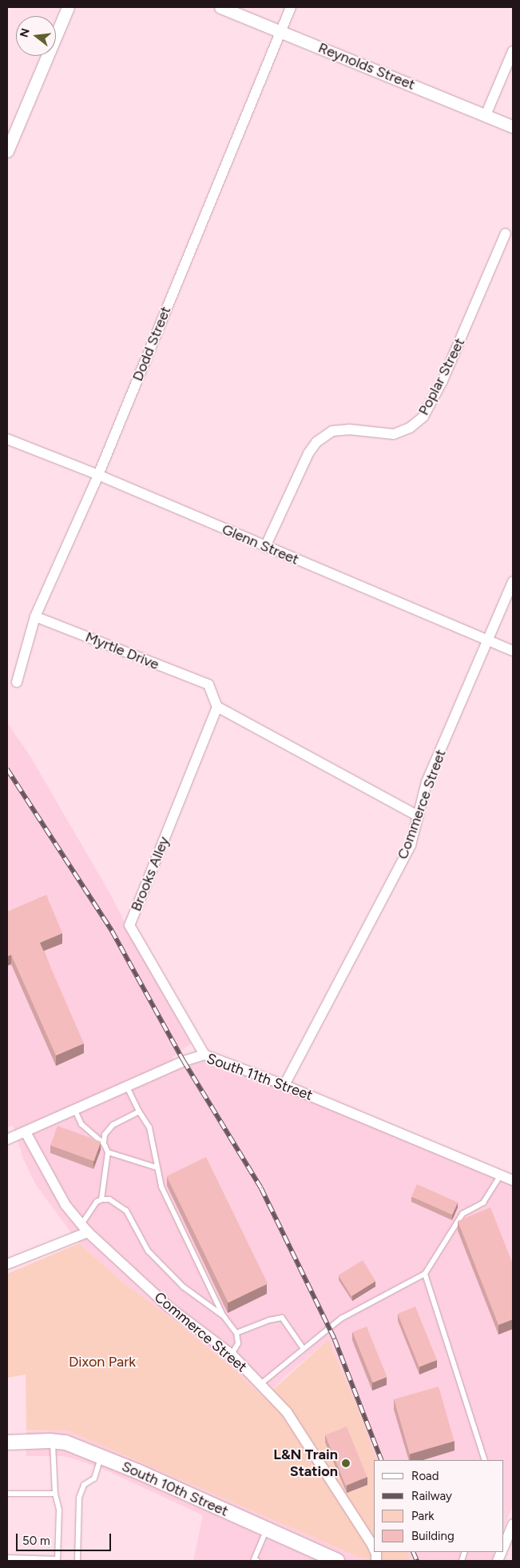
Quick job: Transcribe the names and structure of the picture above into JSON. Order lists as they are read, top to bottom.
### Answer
{
  "streets": {
    "main road": ["South 10th Street"],
    "street": [
      "Reynolds Street",
      "Dodd Street",
      "Poplar Street",
      "Glenn Street",
      "Myrtle Drive",
      "Commerce Street",
      "Brooks Alley",
      "South 11th Street"
    ]
  },
  "crossings": [
    ["Reynolds Street", "Dodd Street"],
    ["Dodd Street", "Glenn Street"],
    ["Dodd Street", "Myrtle Drive"],
    ["Poplar Street", "Glenn Street"],
    ["Glenn Street", "Commerce Street"],
    ["Myrtle Drive", "Brooks Alley"],
    ["Commerce Street", "South 11th Street"],
    ["Brooks Alley", "South 11th Street"]
  ],
  "parks": ["Dixon Park"],
  "places": ["L&N Train Station"],
  "legend": [
    "Road",
    "Railway",
    "Park",
    "Building"
  ],
  "scale_bar": "50 m",
  "north": "left"
}
